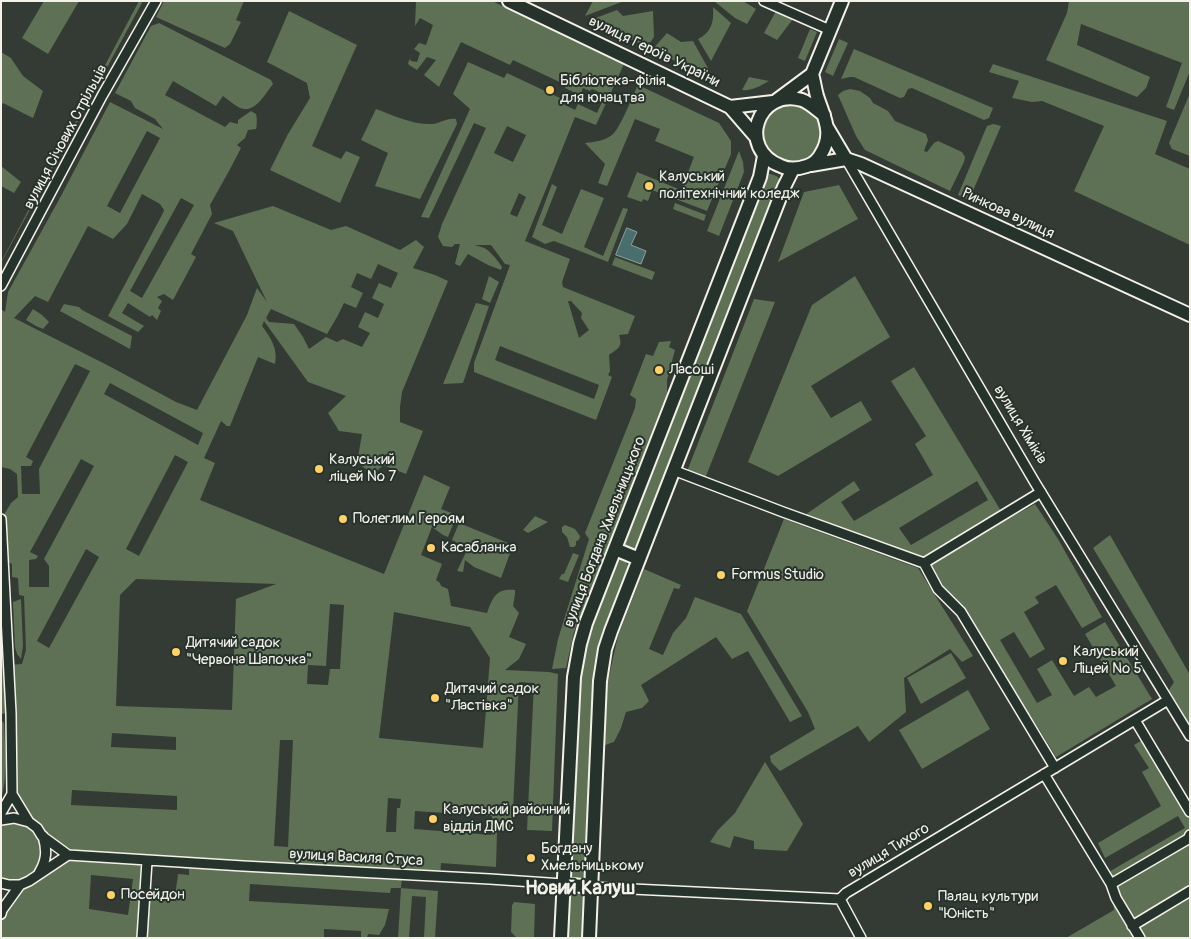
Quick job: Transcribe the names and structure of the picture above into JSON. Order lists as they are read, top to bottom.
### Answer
{
  "streets": {
    "street": [
      "вулиця Героїв України",
      "вулиця Січових Стрільців",
      "Ринкова вулиця",
      "вулиця Хіміків",
      "вулиця Богдана Хмельницького",
      "вулиця Тихого",
      "вулиця Василя Стуса"
    ]
  },
  "crossings": [
    ["вулиця Героїв України", "вулиця Богдана Хмельницького"],
    ["Ринкова вулиця", "вулиця Хіміків"],
    ["вулиця Хіміків", "вулиця Тихого"],
    ["вулиця Богдана Хмельницького", "вулиця Василя Стуса"]
  ],
  "districts": ["Новий Калуш"],
  "places": [
    "Бібліотека-філія для юнацтва",
    "Калуський політехнічний коледж",
    "Ласоші",
    "Калуський ліцей № 7",
    "Полеглим Героям",
    "Касабланка",
    "Formus Studio",
    "Дитячий садок \"Червона Шапочка\"",
    "Калуський Ліцей № 5",
    "Дитячий садок \"Ластівка\"",
    "Калуський районний відділ ДМС",
    "Богдану Хмельницькому",
    "Посейдон",
    "Палац культури \"Юність\""
  ]
}
